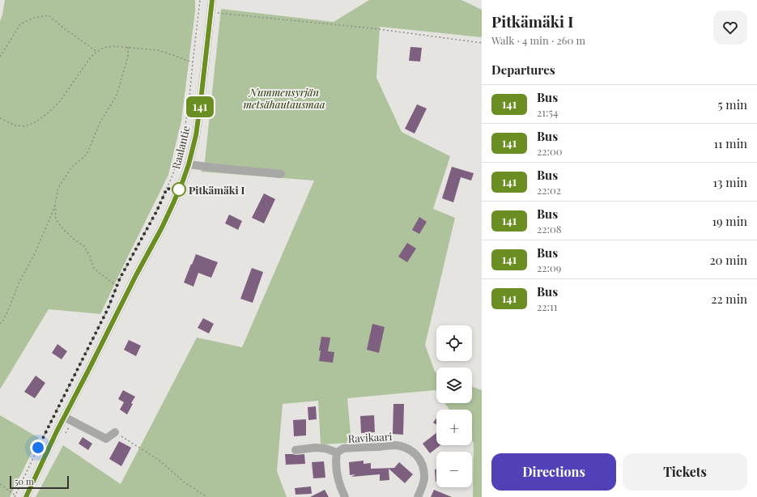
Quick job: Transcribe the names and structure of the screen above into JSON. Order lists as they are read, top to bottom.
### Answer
{
  "streets": {
    "street": ["Raalantie", "Ravikaari"]
  },
  "parks": ["Nummensyrjän metsähautausmaa"],
  "places": ["Pitkämäki I"],
  "lines": ["bus line 141"],
  "scale_bar": "50 m",
  "page": {
    "on_map": "141",
    "heading": [
      ["Pitkämäki I", "Walk · 4 min · 260 m"],
      "Departures"
    ],
    "list": [
      {
        "mark": "141",
        "name": "Bus",
        "note": "21:54",
        "value": "5 min"
      },
      {
        "mark": "141",
        "name": "Bus",
        "note": "22:00",
        "value": "11 min"
      },
      {
        "mark": "141",
        "name": "Bus",
        "note": "22:02",
        "value": "13 min"
      },
      {
        "mark": "141",
        "name": "Bus",
        "note": "22:08",
        "value": "19 min"
      },
      {
        "mark": "141",
        "name": "Bus",
        "note": "22:09",
        "value": "20 min"
      },
      {
        "mark": "141",
        "name": "Bus",
        "note": "22:11",
        "value": "22 min"
      }
    ],
    "map_buttons": ["+", "−"],
    "buttons": ["Directions", "Tickets"],
    "scale": "50 m"
  }
}
